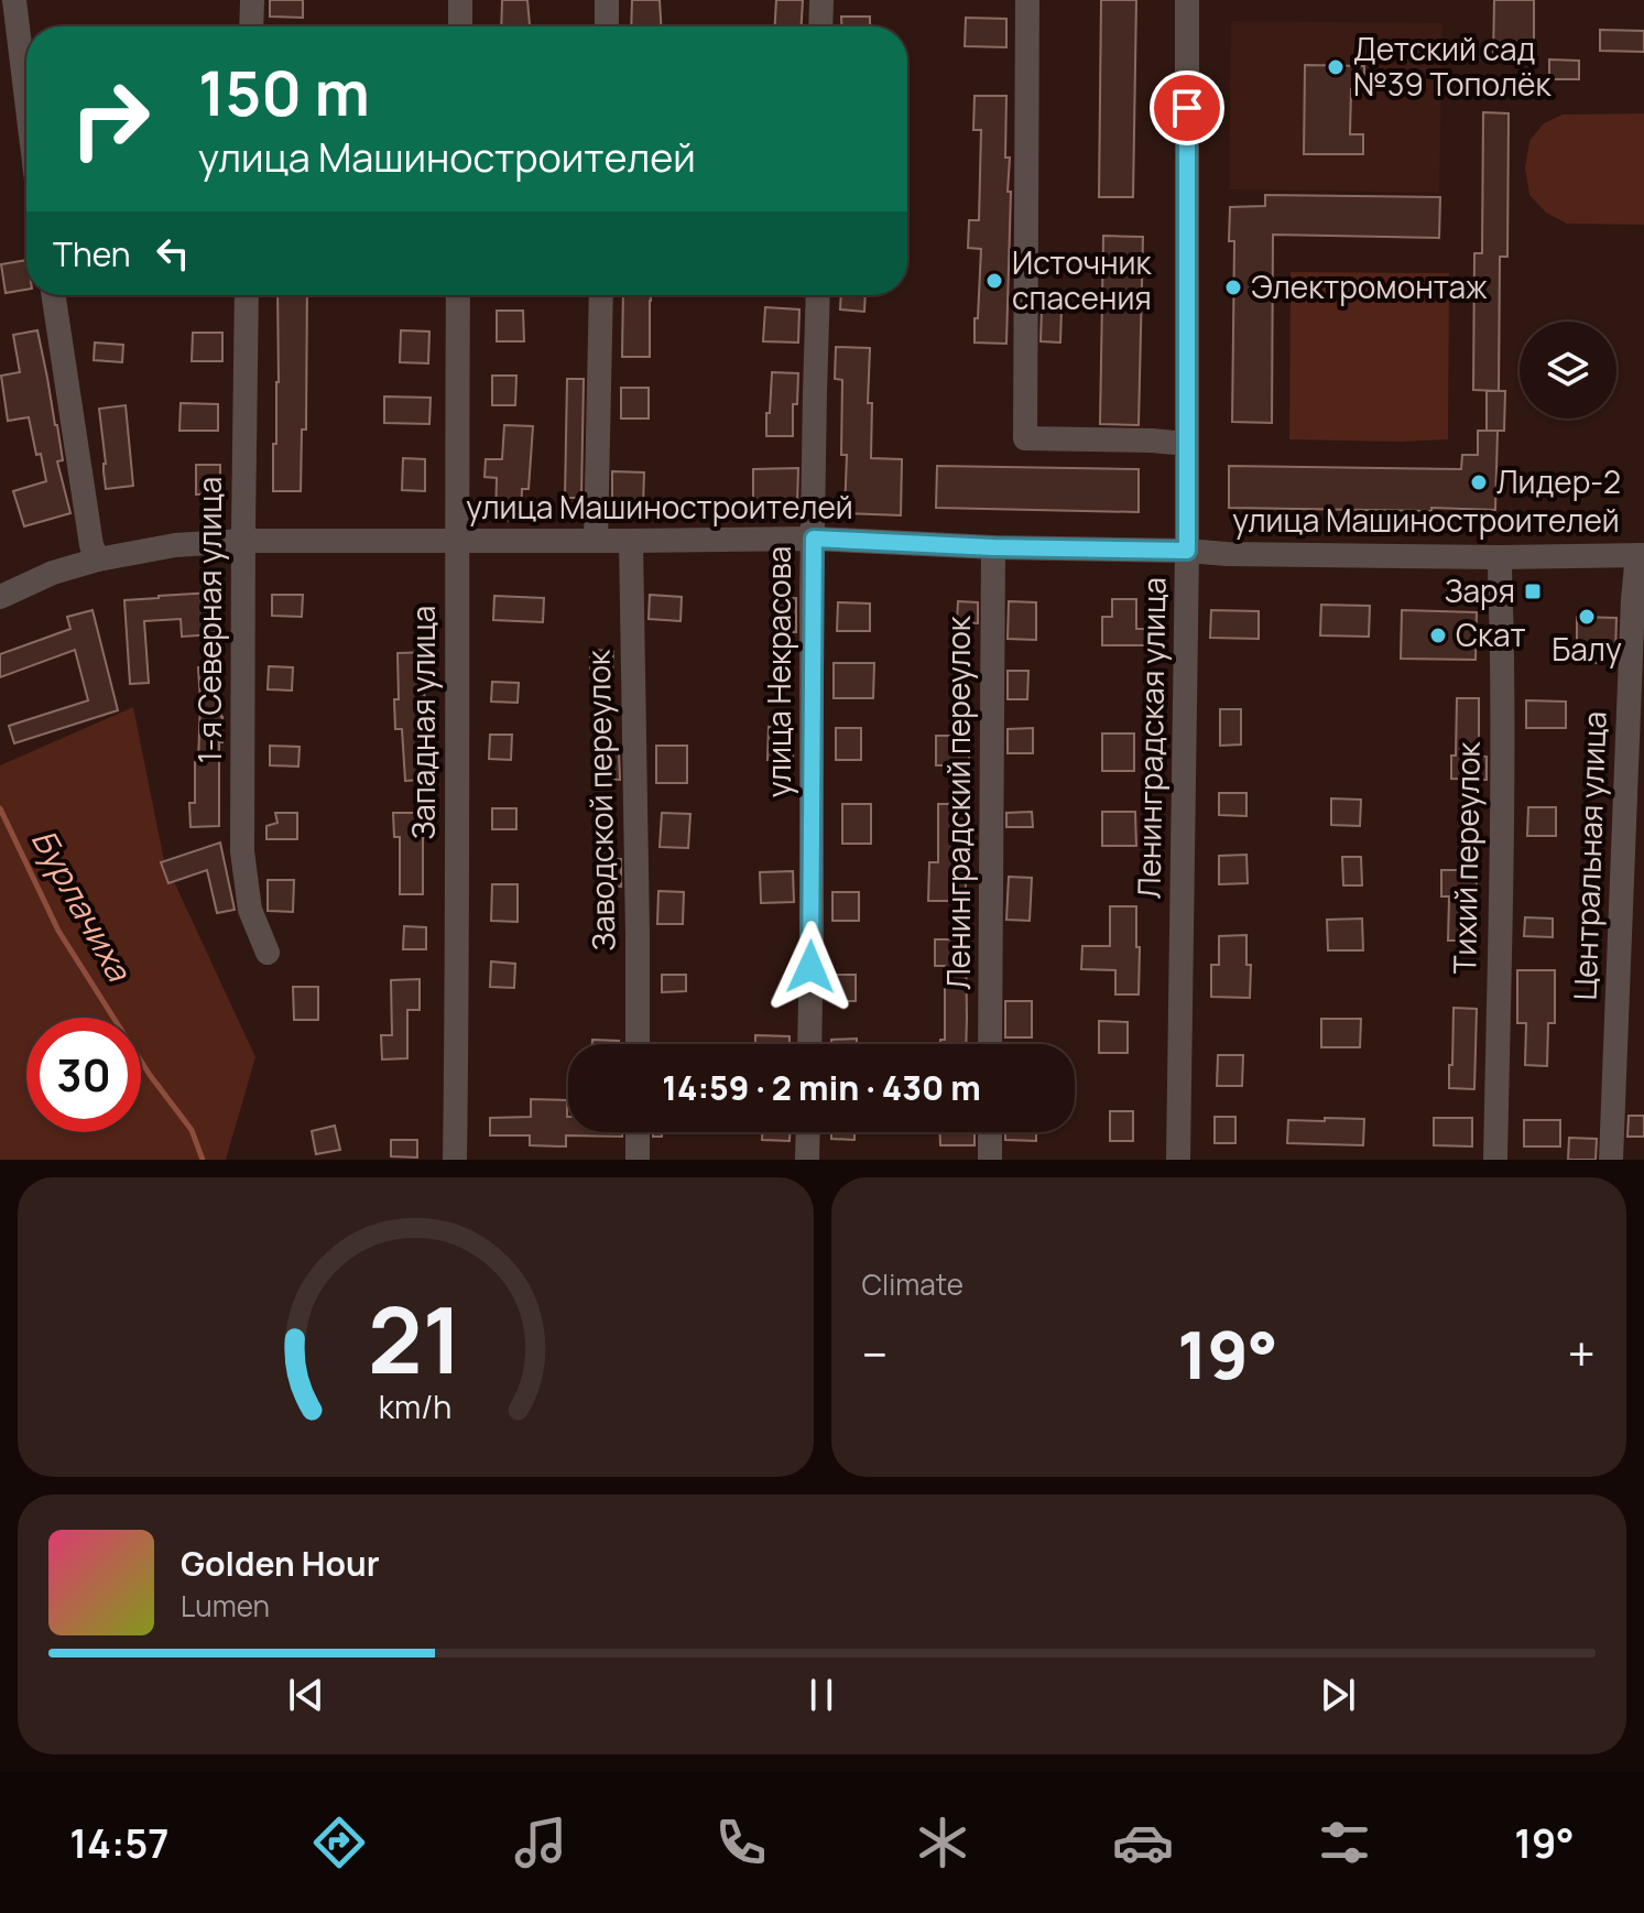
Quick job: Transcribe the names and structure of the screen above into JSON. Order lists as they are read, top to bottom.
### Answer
{
  "streets": {
    "street": [
      "улица Машиностроителей",
      "1-я Северная улица",
      "улица Некрасова",
      "Западная улица",
      "Ленинградская улица",
      "Заводской переулок",
      "Ленинградский переулок",
      "Центральная улица",
      "Тихий переулок"
    ]
  },
  "crossings": [
    ["улица Машиностроителей", "1-я Северная улица"],
    ["улица Машиностроителей", "улица Некрасова"],
    ["улица Машиностроителей", "Западная улица"],
    ["улица Машиностроителей", "Ленинградская улица"],
    ["улица Машиностроителей", "Заводской переулок"],
    ["улица Машиностроителей", "Ленинградский переулок"],
    ["улица Машиностроителей", "Центральная улица"],
    ["улица Машиностроителей", "Тихий переулок"]
  ],
  "water": ["Бурлачиха"],
  "places": {
    "other": [
      "Детский сад №39 Тополёк",
      "Источник спасения",
      "Электромонтаж",
      "Лидер-2",
      "Балу",
      "Скат"
    ],
    "transit": ["Заря"]
  },
  "page": {
    "turn": ["150 m", "улица Машиностроителей"],
    "then": "Then",
    "limit": "30",
    "trip": "14:59 · 2 min · 430 m",
    "tile": "Climate",
    "heat": ["−", "19°", "+"],
    "song": ["Golden Hour", "Lumen"],
    "tabs": ["14:57", "19°"],
    "gauge": ["21", "km/h"]
  }
}
